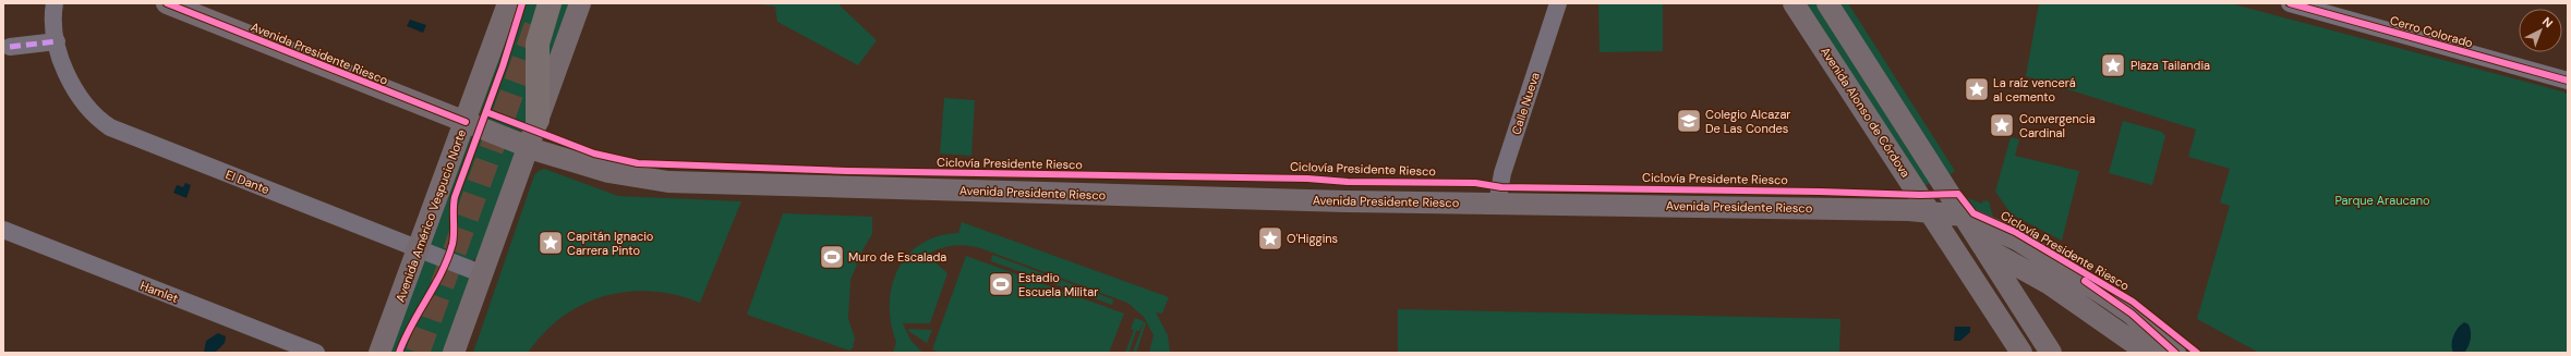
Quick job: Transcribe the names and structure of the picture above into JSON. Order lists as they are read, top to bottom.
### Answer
{
  "streets": {
    "main road": ["Avenida Presidente Riesco", "Avenida Alonso de Córdova", "Avenida Américo Vespucio Norte"],
    "street": [
      "Cerro Colorado",
      "Calle Nueva",
      "El Dante",
      "Hamlet"
    ],
    "cycle path": ["Ciclovía Presidente Riesco"]
  },
  "crossings": [
    ["Avenida Presidente Riesco", "Calle Nueva"],
    ["Avenida Presidente Riesco", "Avenida Alonso de Córdova"],
    ["Avenida Presidente Riesco", "Avenida Américo Vespucio Norte"],
    ["El Dante", "Avenida Américo Vespucio Norte"]
  ],
  "parks": ["Parque Araucano"],
  "places": {
    "place": [
      "Plaza Tailandia",
      "La raíz vencerá al cemento",
      "Convergencia Cardinal",
      "O'Higgins",
      "Capitán Ignacio Carrera Pinto"
    ],
    "school or university": ["Colegio Alcazar De Las Condes"],
    "sports": ["Muro de Escalada", "Estadio Escuela Militar"]
  },
  "north": "top right"
}
